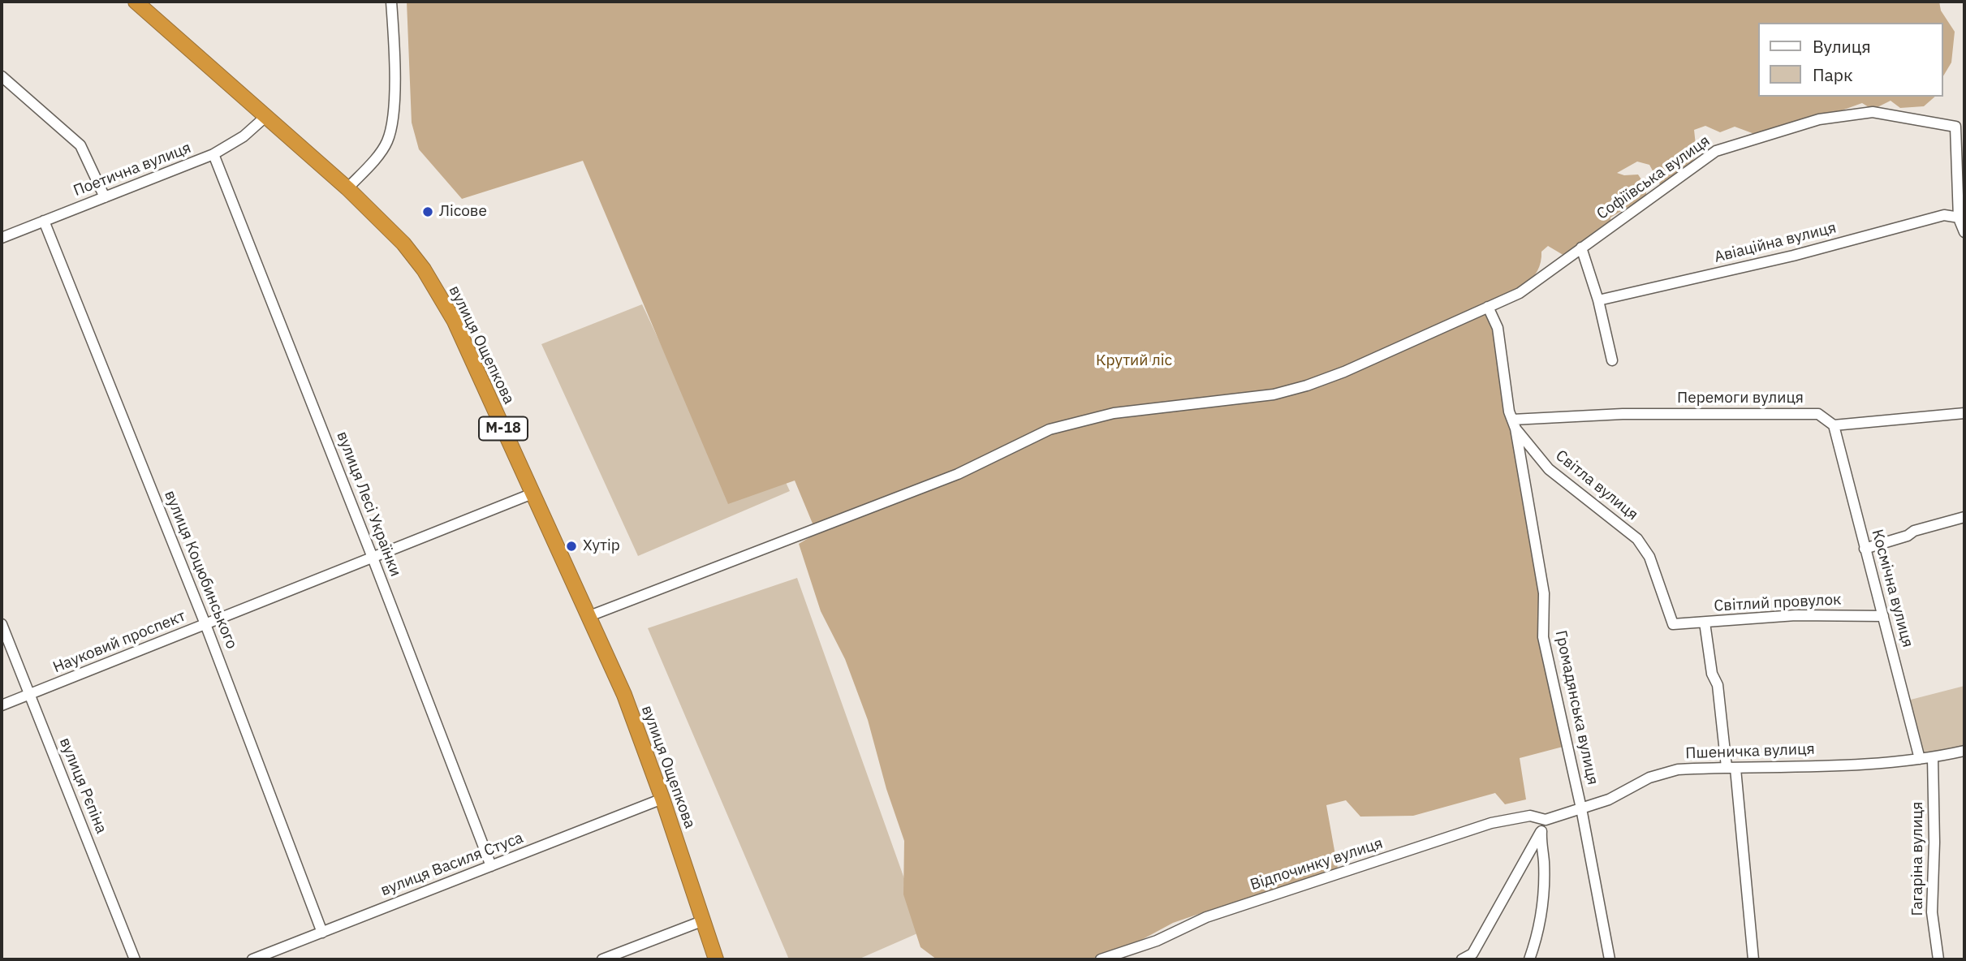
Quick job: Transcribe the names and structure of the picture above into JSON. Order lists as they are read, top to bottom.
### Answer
{
  "streets": {
    "highway": ["вулиця Ощепкова", "М-18"],
    "street": [
      "Поетична вулиця",
      "Софіївська вулиця",
      "Авіаційна вулиця",
      "Перемоги вулиця",
      "Світла вулиця",
      "вулиця Лесі Українки",
      "вулиця Коцюбинського",
      "Космічна вулиця",
      "Світлий провулок",
      "Науковий проспект",
      "Громадянська вулиця",
      "Пшеничка вулиця",
      "вулиця Рєпіна",
      "Гагаріна вулиця",
      "вулиця Василя Стуса",
      "Відпочинку вулиця"
    ]
  },
  "crossings": [
    ["Поетична вулиця", "вулиця Ощепкова"],
    ["Поетична вулиця", "вулиця Лесі Українки"],
    ["Поетична вулиця", "вулиця Коцюбинського"],
    ["Софіївська вулиця", "Авіаційна вулиця"],
    ["Софіївська вулиця", "вулиця Ощепкова"],
    ["Софіївська вулиця", "Світла вулиця"],
    ["вулиця Ощепкова", "Науковий проспект"],
    ["вулиця Ощепкова", "вулиця Василя Стуса"],
    ["Перемоги вулиця", "Світла вулиця"],
    ["Перемоги вулиця", "Космічна вулиця"],
    ["Перемоги вулиця", "Громадянська вулиця"],
    ["Світла вулиця", "Світлий провулок"],
    ["Світла вулиця", "Громадянська вулиця"],
    ["вулиця Лесі Українки", "Науковий проспект"],
    ["вулиця Лесі Українки", "вулиця Василя Стуса"],
    ["вулиця Коцюбинського", "Науковий проспект"],
    ["вулиця Коцюбинського", "вулиця Василя Стуса"],
    ["Космічна вулиця", "Світлий провулок"],
    ["Космічна вулиця", "Пшеничка вулиця"],
    ["Науковий проспект", "вулиця Рєпіна"],
    ["Громадянська вулиця", "Пшеничка вулиця"],
    ["Пшеничка вулиця", "Гагаріна вулиця"],
    ["Пшеничка вулиця", "Відпочинку вулиця"]
  ],
  "parks": ["Крутий ліс"],
  "places": ["Лісове", "Хутір"],
  "legend": ["Вулиця", "Парк"]
}
